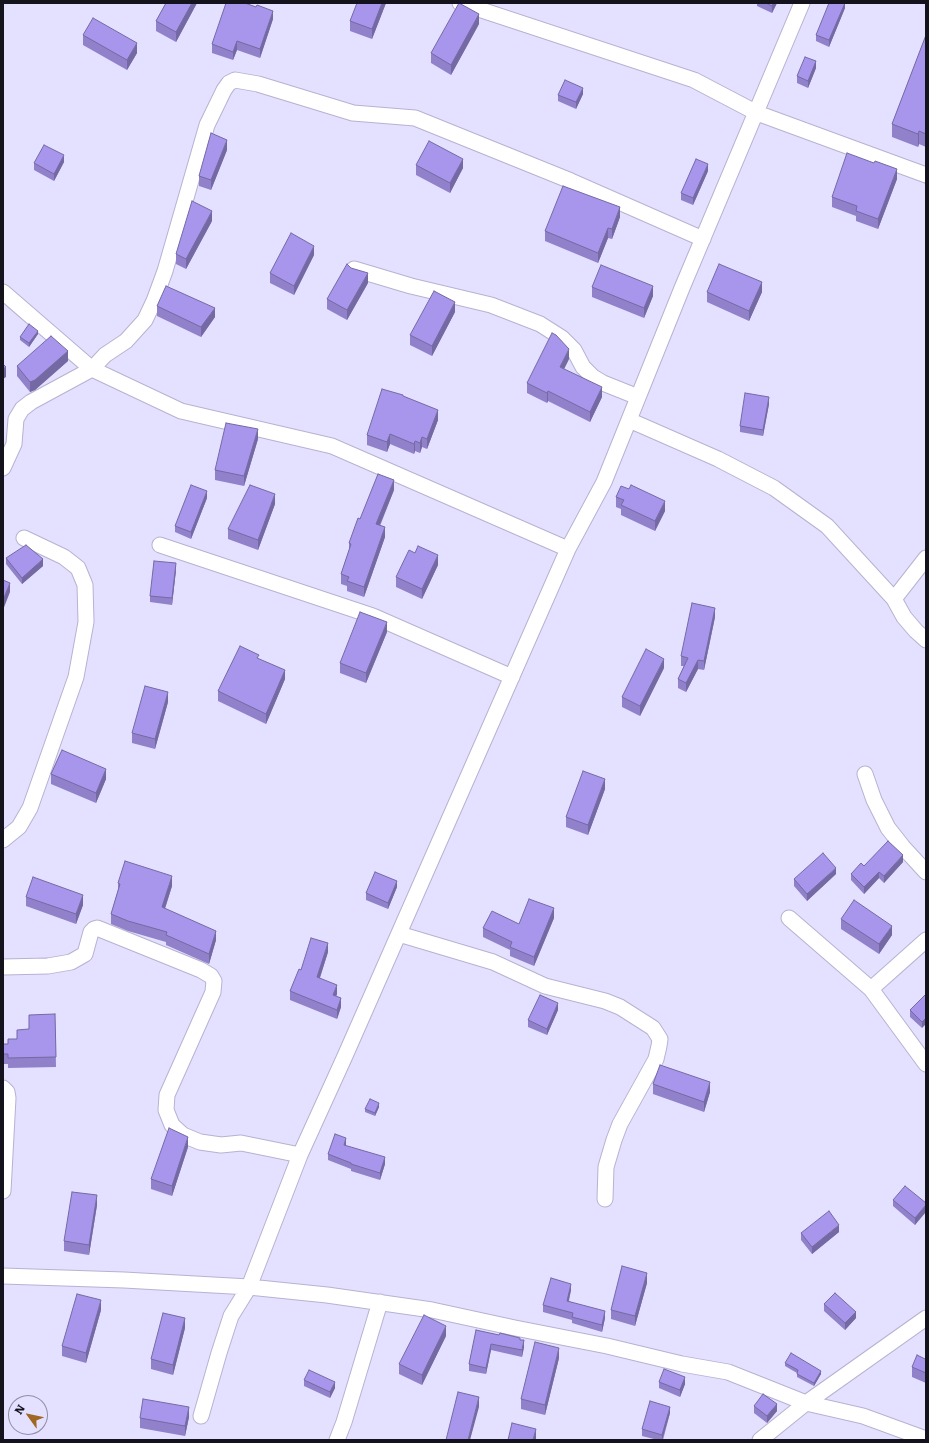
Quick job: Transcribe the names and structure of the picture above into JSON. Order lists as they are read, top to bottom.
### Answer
{
  "north": "top left"
}
